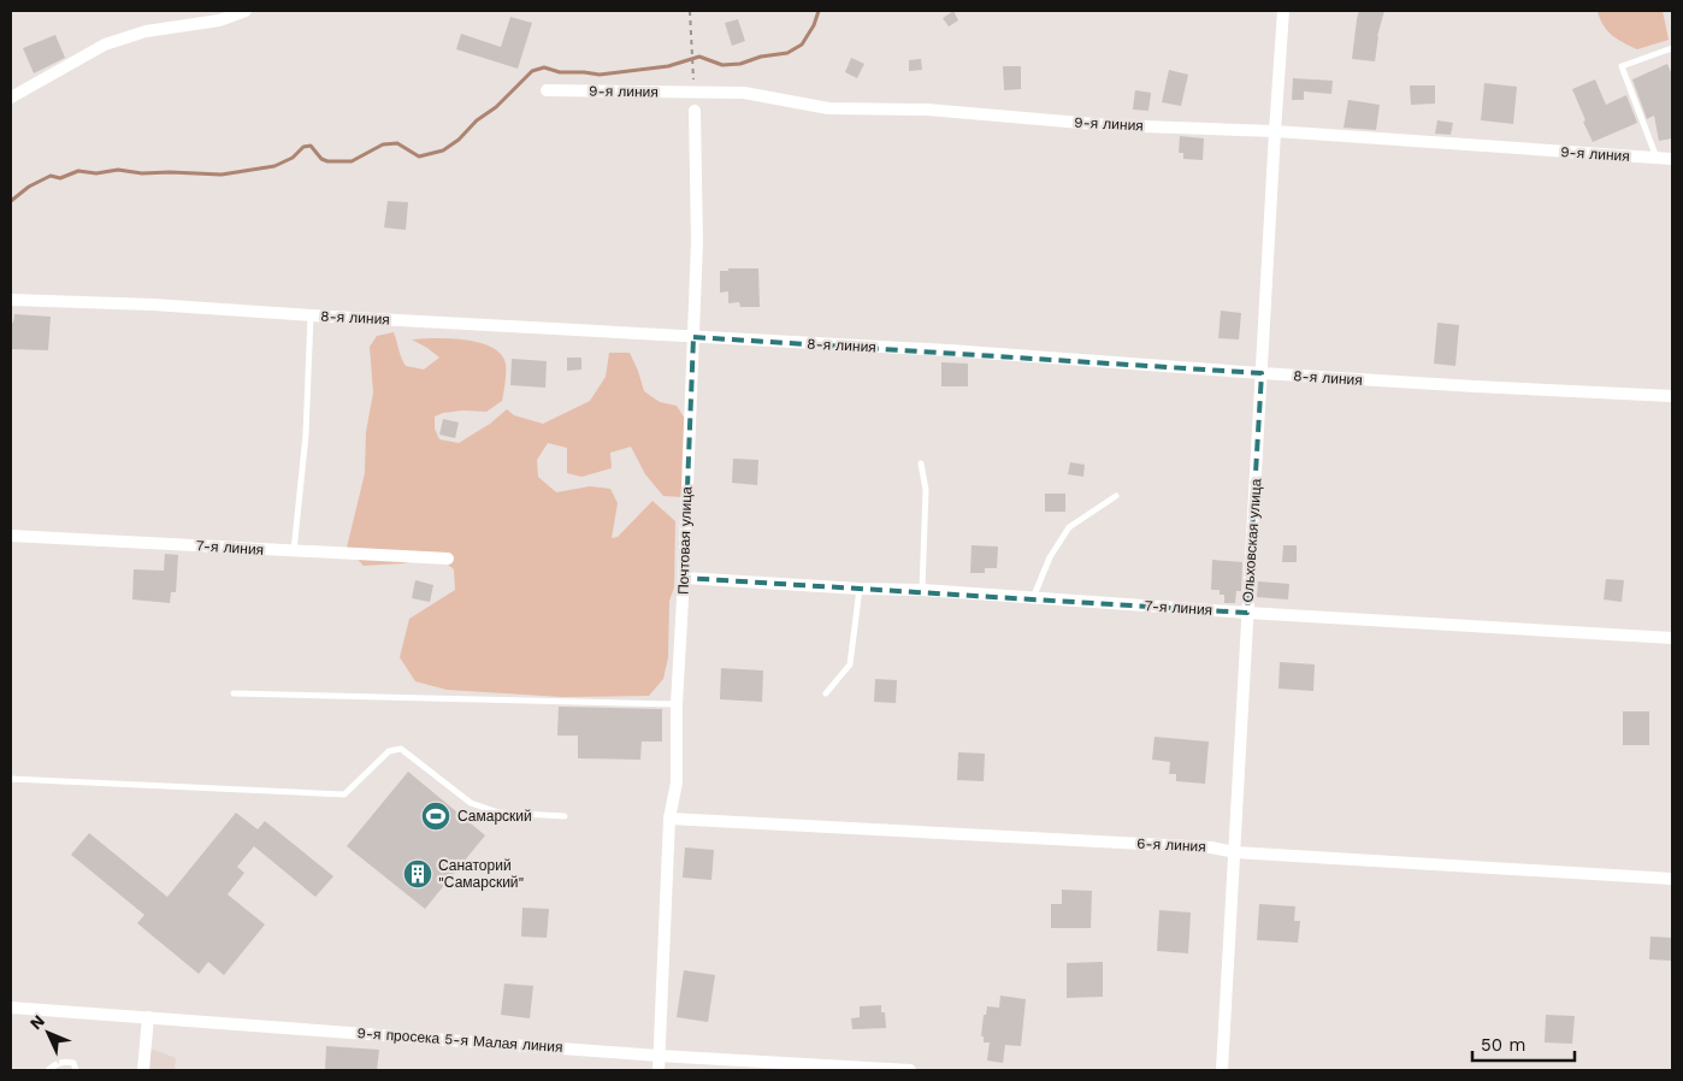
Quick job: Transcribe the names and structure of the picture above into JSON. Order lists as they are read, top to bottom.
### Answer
{
  "streets": {
    "street": [
      "9-я линия",
      "8-я линия",
      "Почтовая улица",
      "Ольховская улица",
      "7-я линия",
      "6-я линия",
      "9-я просека 5-я Малая линия"
    ]
  },
  "crossings": [
    ["9-я линия", "Ольховская улица"],
    ["8-я линия", "Почтовая улица"],
    ["8-я линия", "Ольховская улица"],
    ["Почтовая улица", "7-я линия"],
    ["Почтовая улица", "6-я линия"],
    ["Почтовая улица", "9-я просека 5-я Малая линия"],
    ["Ольховская улица", "7-я линия"],
    ["Ольховская улица", "6-я линия"]
  ],
  "places": {
    "sports": ["Самарский"],
    "building": ["Санаторий \"Самарский\""]
  },
  "scale_bar": "50 m",
  "north": "top left"
}
